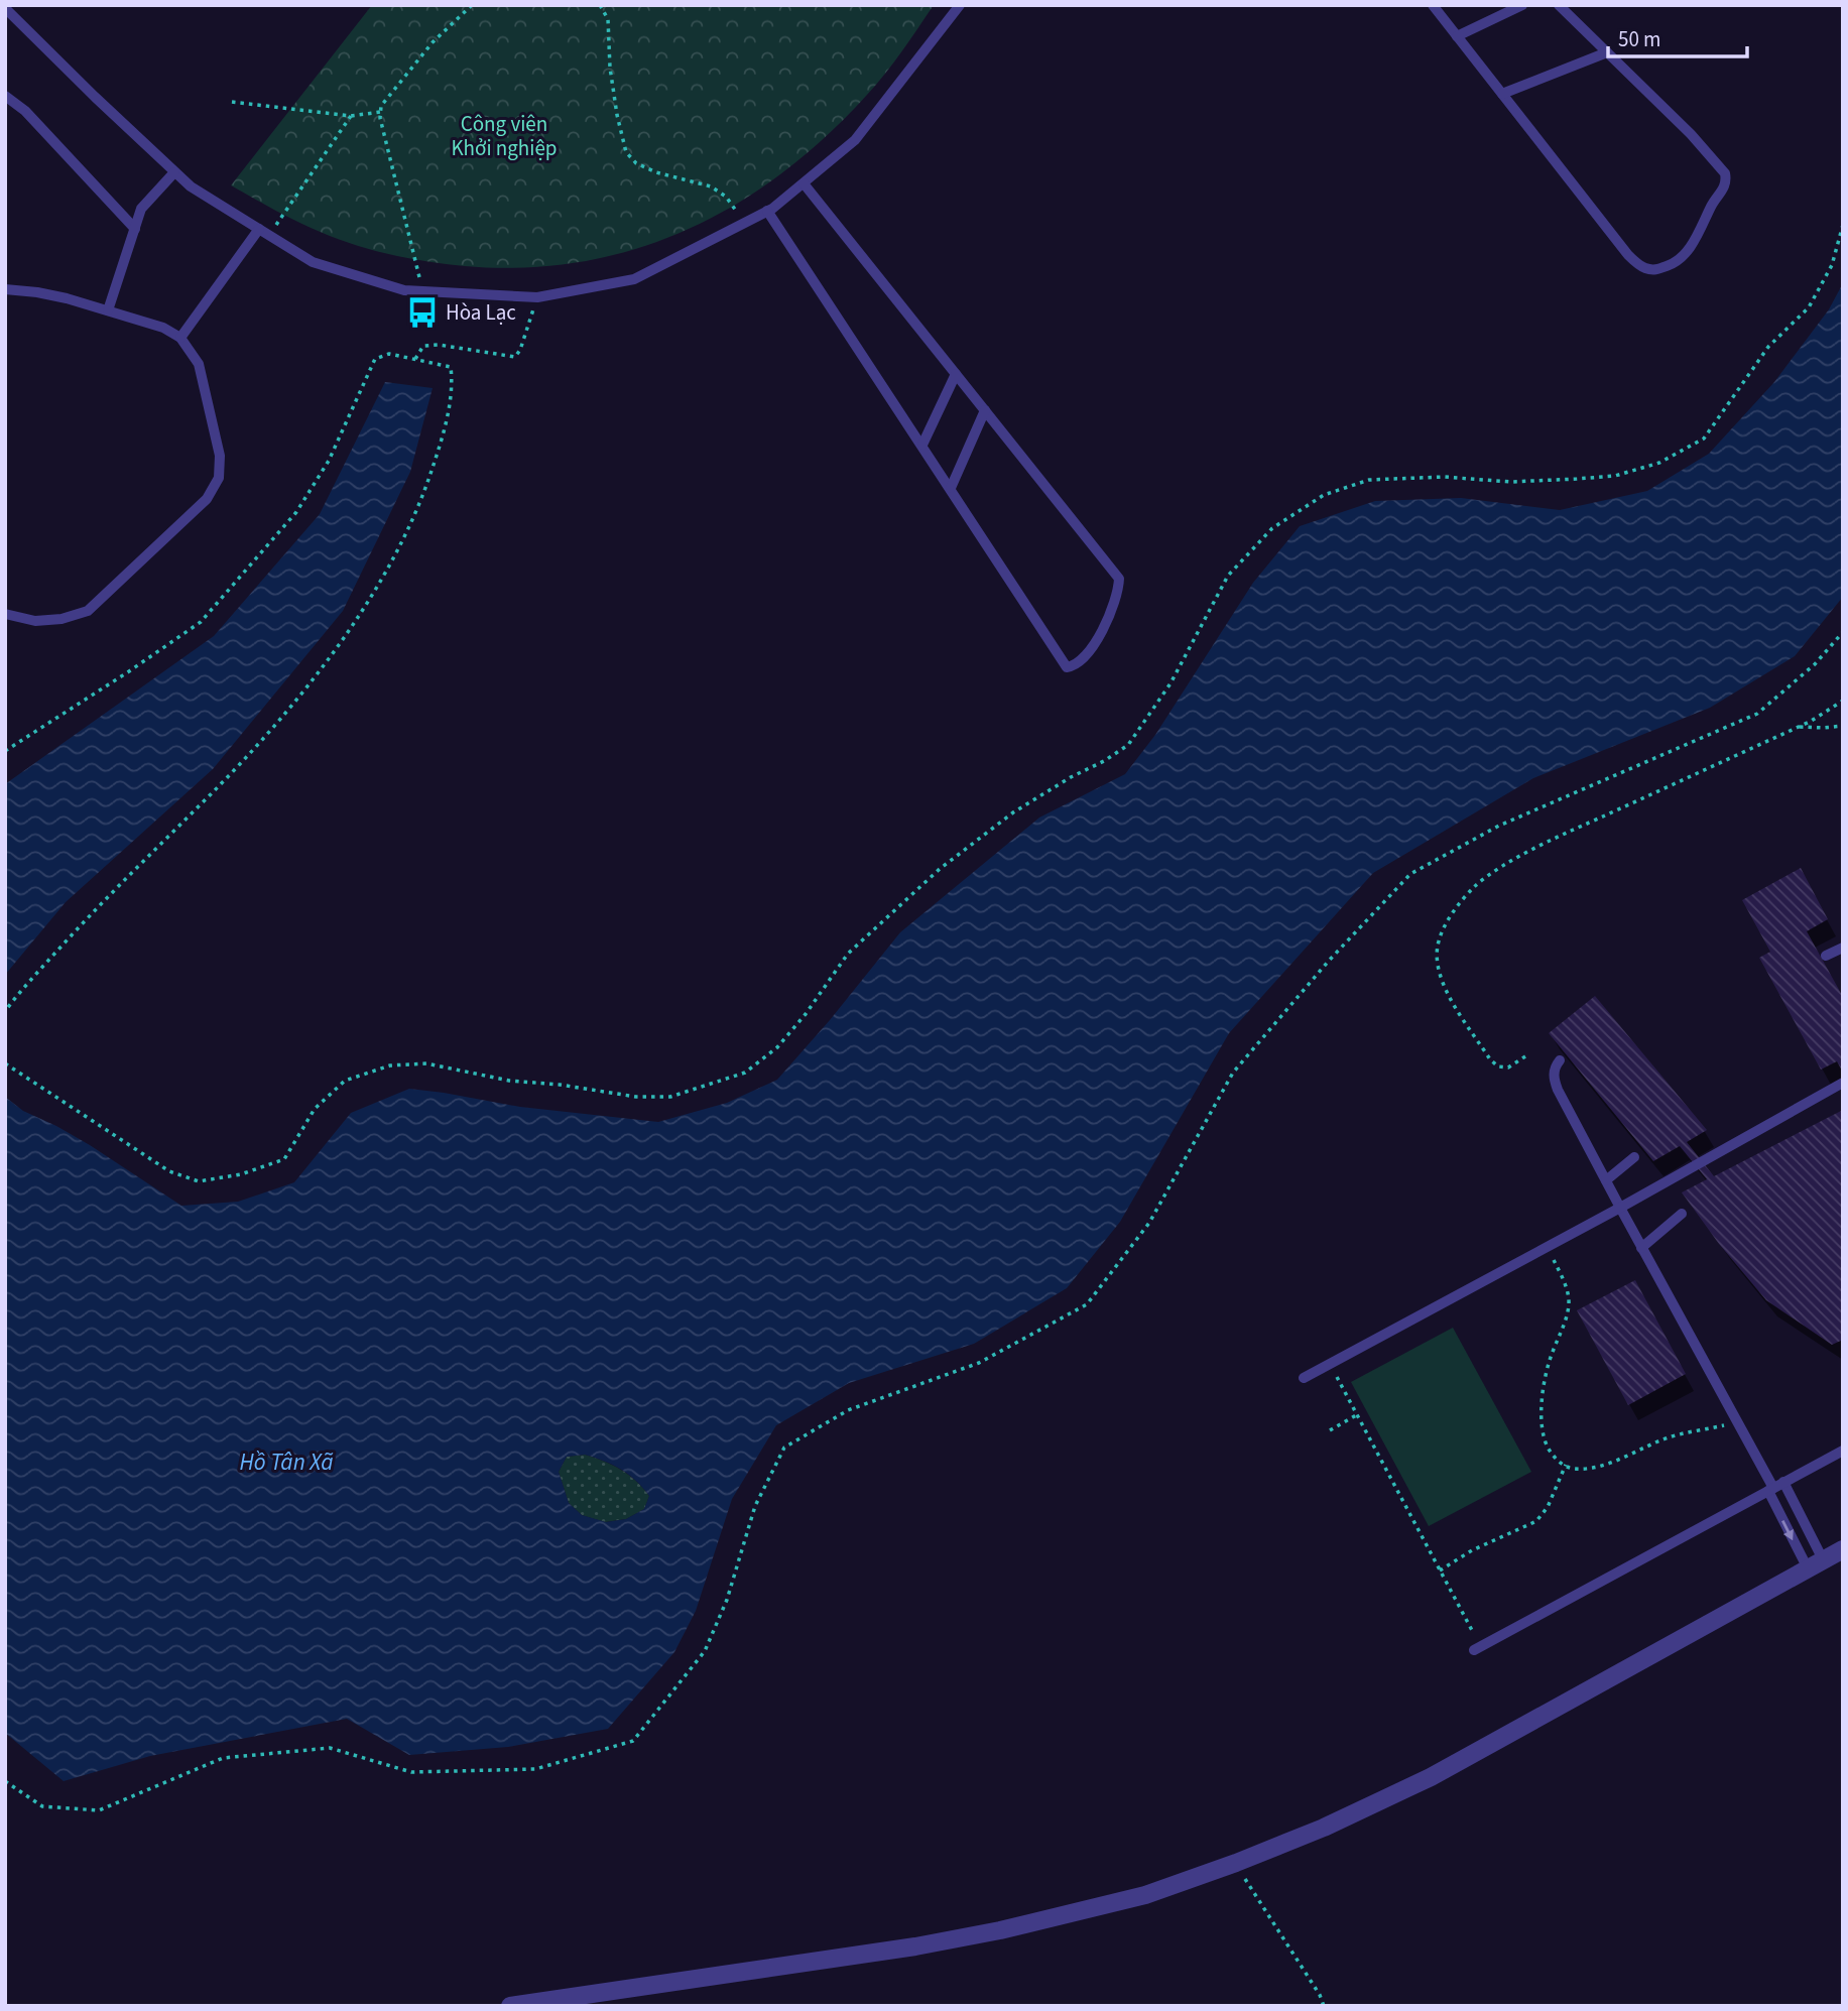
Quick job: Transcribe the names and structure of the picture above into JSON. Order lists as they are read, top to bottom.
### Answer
{
  "water": ["Hồ Tân Xã"],
  "parks": ["Công viên Khởi nghiệp"],
  "places": {
    "bus stop": ["Hòa Lạc"]
  },
  "scale_bar": "50 m"
}
